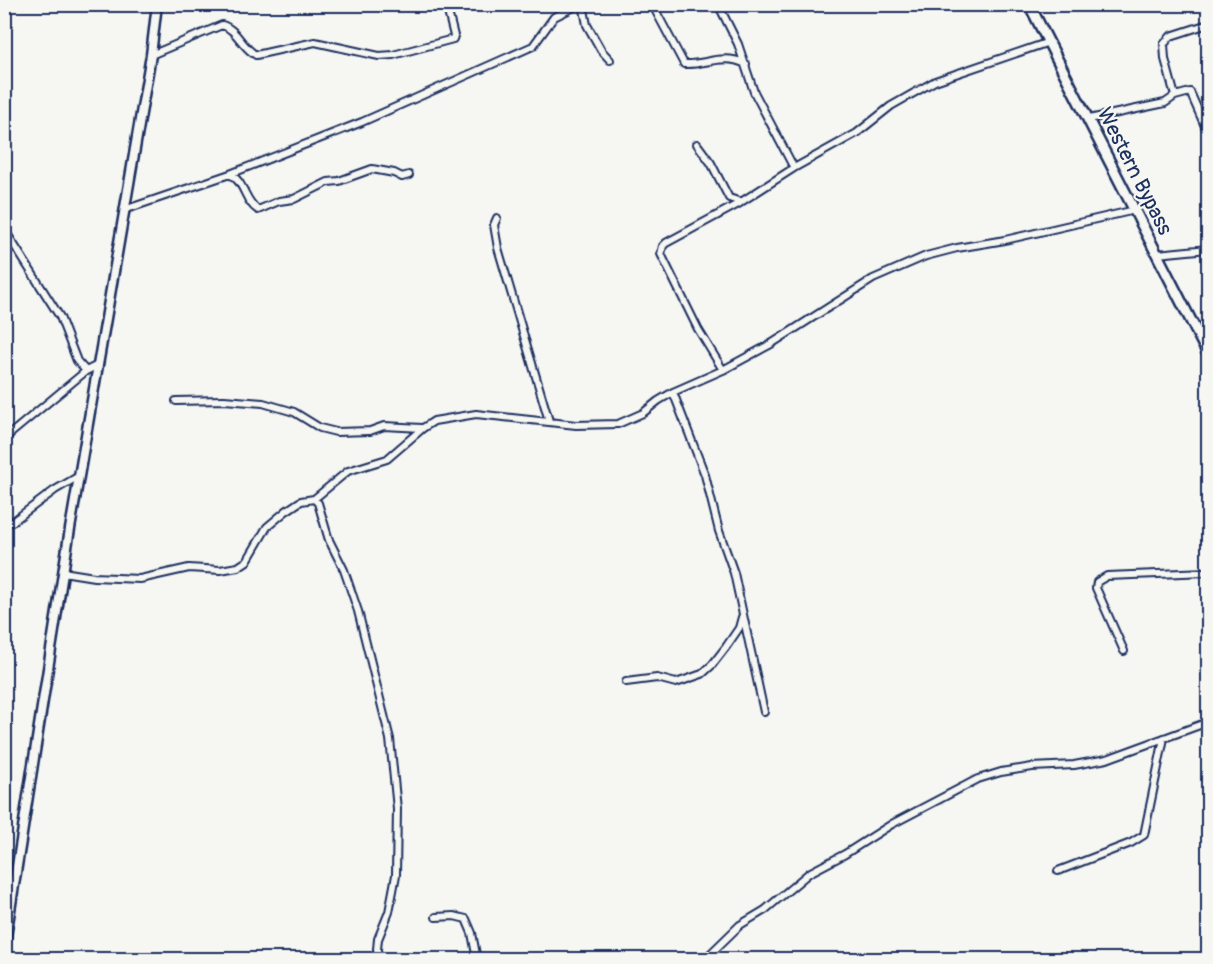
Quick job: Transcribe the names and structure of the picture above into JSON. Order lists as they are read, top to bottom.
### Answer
{
  "streets": {
    "main road": ["Western Bypass"]
  }
}
